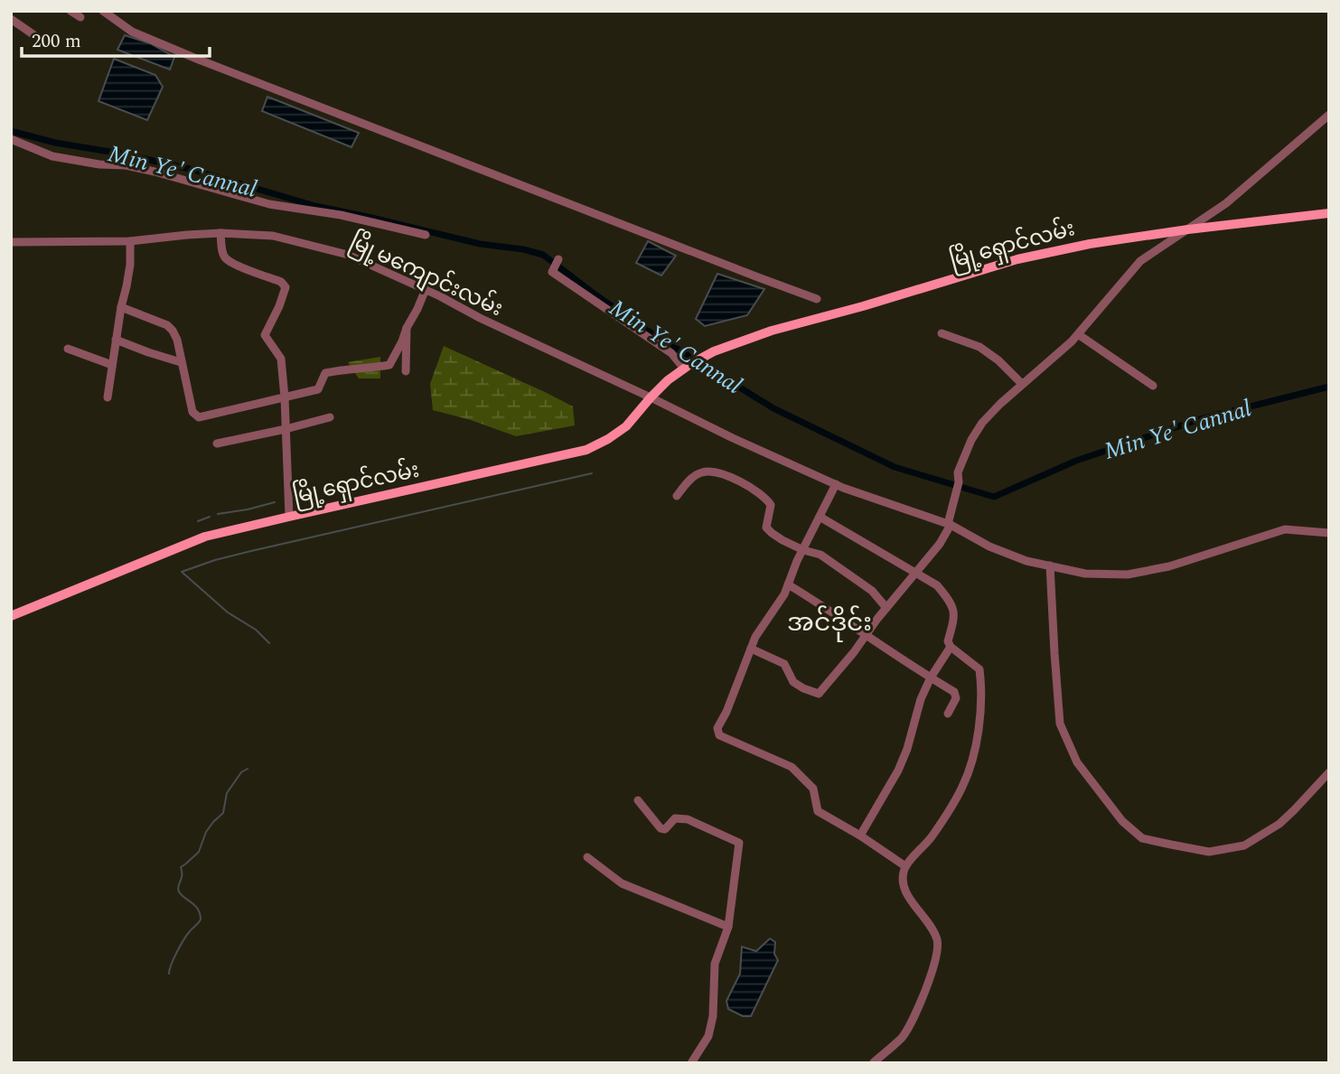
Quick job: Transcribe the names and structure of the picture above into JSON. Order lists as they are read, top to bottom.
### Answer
{
  "streets": {
    "main road": ["မြို့ရှောင်လမ်း"],
    "street": ["မြို့မကျောင်းလမ်း"]
  },
  "crossings": [
    ["မြို့ရှောင်လမ်း", "မြို့မကျောင်းလမ်း"]
  ],
  "districts": ["အင်ဒိုင်း"],
  "water": ["Min Ye' Cannal"],
  "scale_bar": "200 m"
}
